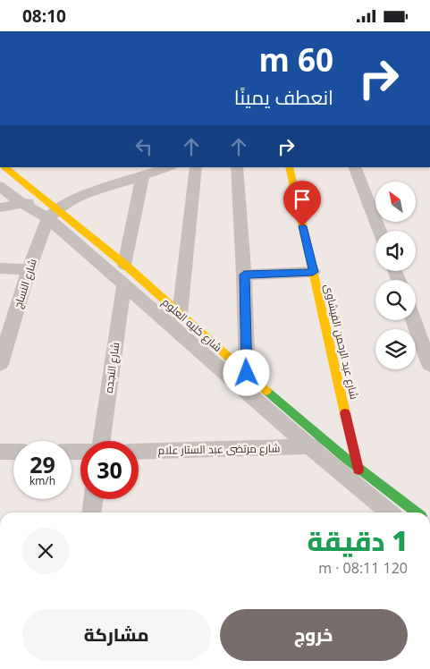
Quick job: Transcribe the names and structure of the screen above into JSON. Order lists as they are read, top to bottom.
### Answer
{
  "streets": {
    "street": [
      "شارع النساج",
      "شارع كليه العلوم",
      "شارع عبد الرحمن الفيشاوى",
      "شارع النجده",
      "شارع مرتضى عبد الستار علام"
    ]
  },
  "crossings": [
    ["شارع النساج", "شارع كليه العلوم"],
    ["شارع كليه العلوم", "شارع عبد الرحمن الفيشاوى"],
    ["شارع كليه العلوم", "شارع النجده"],
    ["شارع كليه العلوم", "شارع مرتضى عبد الستار علام"]
  ],
  "north": "top left",
  "page": {
    "status": "08:10",
    "turn": ["60 m", "انعطف يمينًا"],
    "speed": "29 km/h",
    "limit": "30",
    "heading": ["1 دقيقة", "120 m · 08:11"],
    "buttons": ["خروج", "مشاركة"]
  }
}
